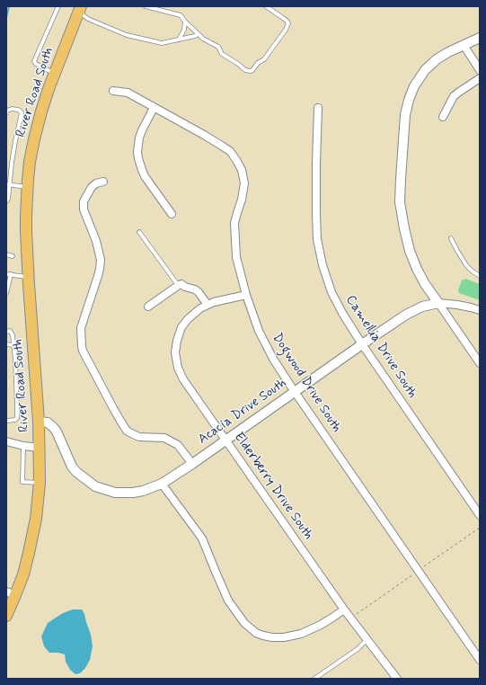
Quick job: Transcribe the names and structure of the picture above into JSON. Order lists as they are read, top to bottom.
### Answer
{
  "streets": {
    "main road": ["River Road South"],
    "street": [
      "Camellia Drive South",
      "Dogwood Drive South",
      "Acacia Drive South",
      "Elderberry Drive South"
    ]
  },
  "crossings": [
    ["River Road South", "Acacia Drive South"],
    ["Camellia Drive South", "Acacia Drive South"],
    ["Dogwood Drive South", "Acacia Drive South"],
    ["Dogwood Drive South", "Elderberry Drive South"],
    ["Acacia Drive South", "Elderberry Drive South"]
  ]
}
